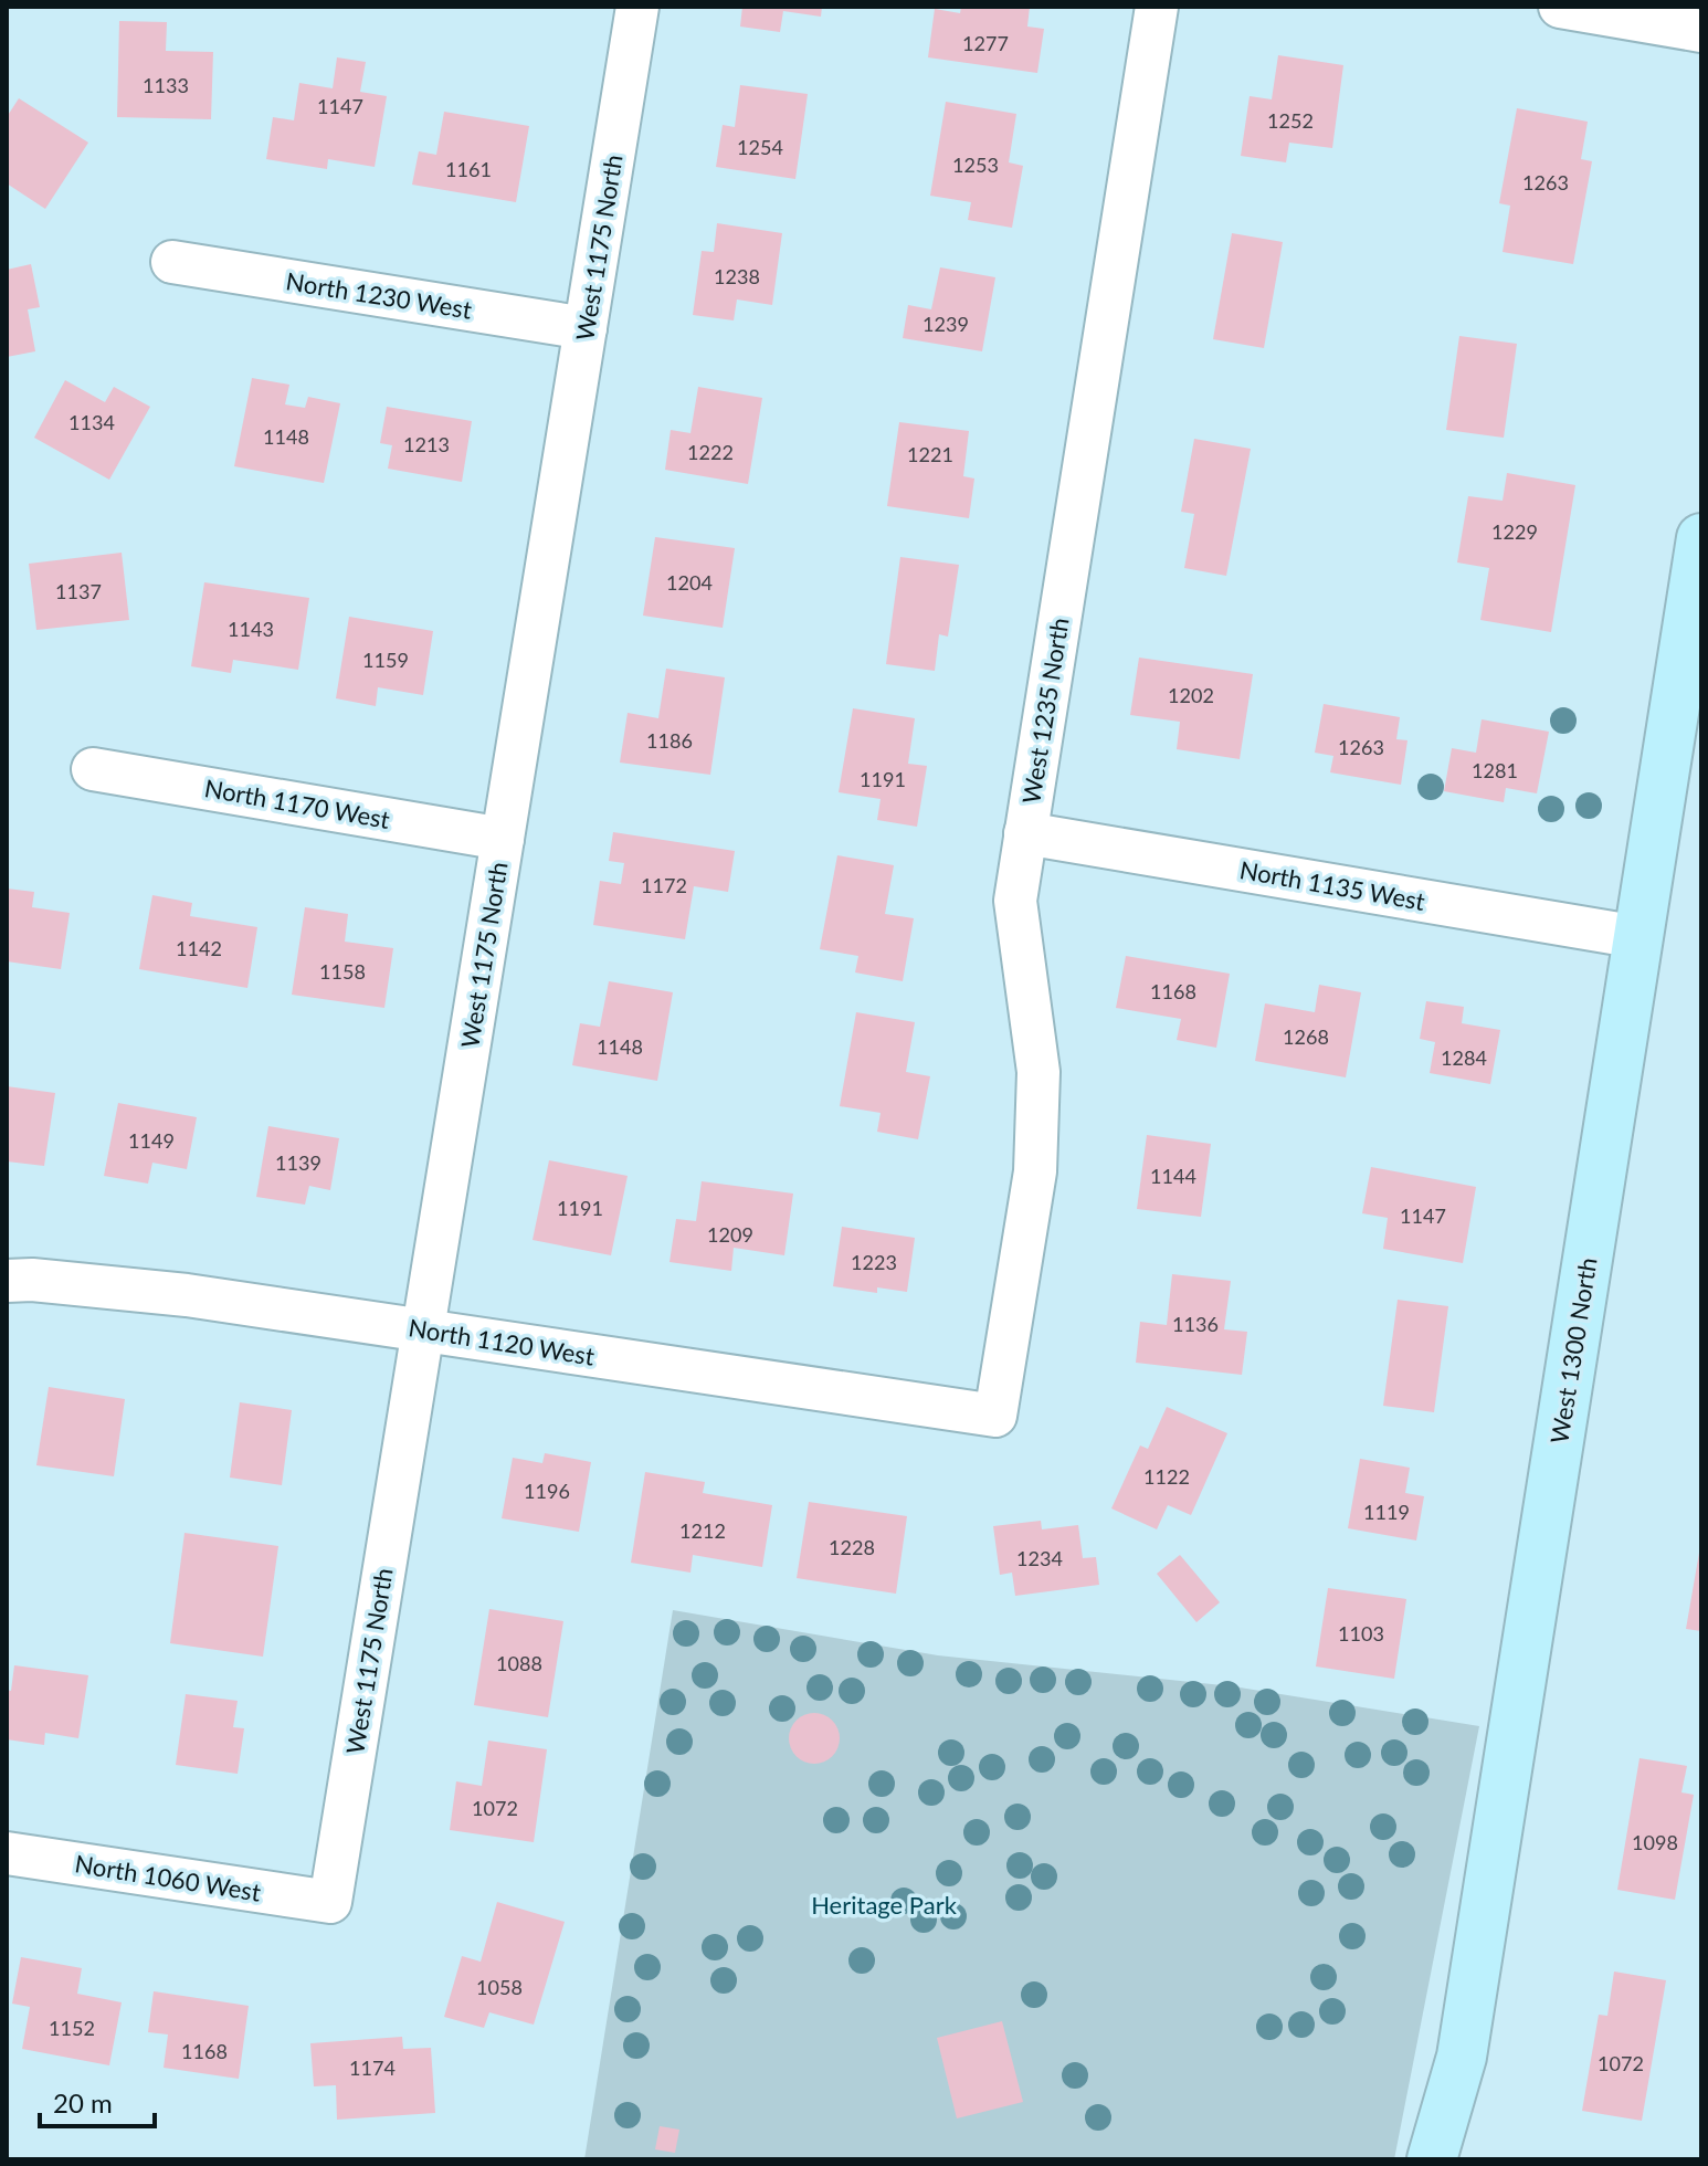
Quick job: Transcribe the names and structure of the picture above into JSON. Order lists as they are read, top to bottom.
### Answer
{
  "streets": {
    "street": [
      "West 1175 North",
      "North 1230 West",
      "West 1235 North",
      "North 1170 West",
      "North 1135 West",
      "North 1120 West",
      "West 1300 North",
      "North 1060 West"
    ]
  },
  "crossings": [
    ["West 1175 North", "North 1230 West"],
    ["West 1175 North", "North 1170 West"],
    ["West 1175 North", "North 1120 West"],
    ["West 1175 North", "North 1060 West"],
    ["West 1235 North", "North 1135 West"],
    ["West 1235 North", "North 1120 West"],
    ["North 1135 West", "West 1300 North"]
  ],
  "parks": ["Heritage Park"],
  "house_numbers": [
    "1277",
    "1133",
    "1147",
    "1252",
    "1254",
    "1253",
    "1161",
    "1263",
    "1238",
    "1239",
    "1134",
    "1148",
    "1213",
    "1222",
    "1221",
    "1229",
    "1204",
    "1137",
    "1143",
    "1159",
    "1202",
    "1186",
    "1263",
    "1281",
    "1191",
    "1172",
    "1142",
    "1158",
    "1168",
    "1268",
    "1148",
    "1284",
    "1149",
    "1139",
    "1144",
    "1191",
    "1147",
    "1209",
    "1223",
    "1136",
    "1122",
    "1196",
    "1119",
    "1212",
    "1228",
    "1234",
    "1103",
    "1088",
    "1072",
    "1098",
    "1058",
    "1152",
    "1168",
    "1072",
    "1174"
  ],
  "scale_bar": "20 m"
}
